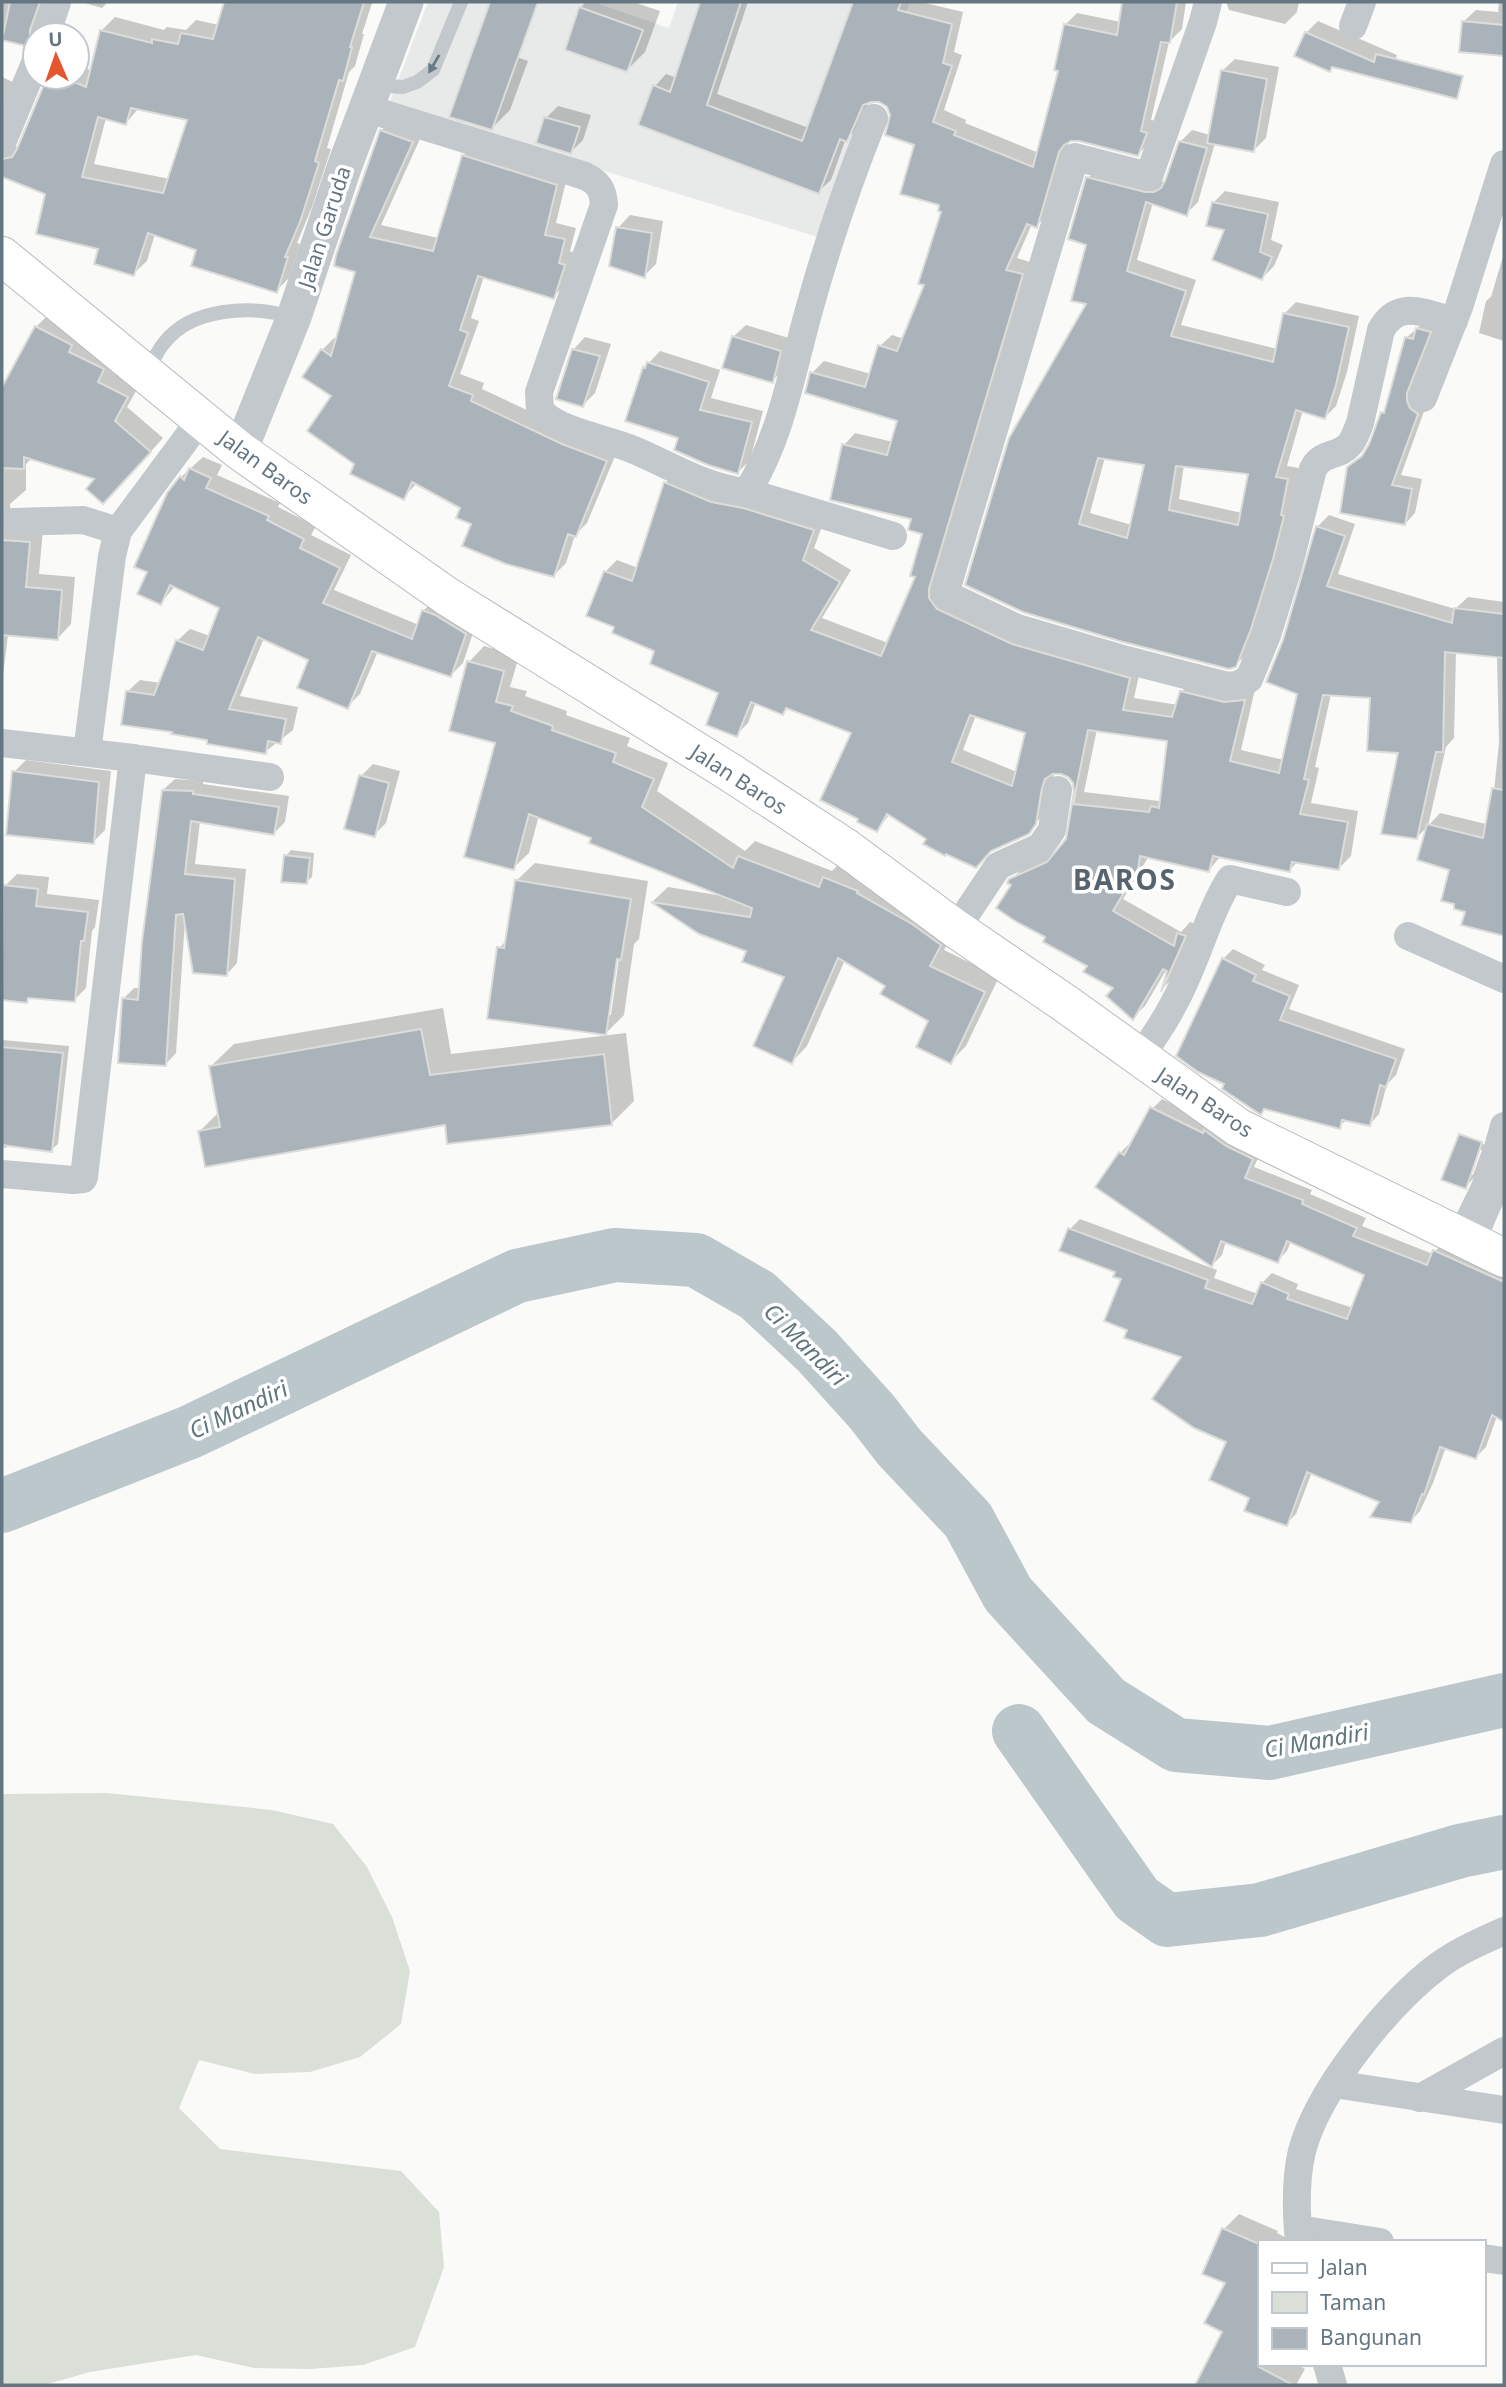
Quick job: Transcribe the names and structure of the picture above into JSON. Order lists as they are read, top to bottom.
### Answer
{
  "streets": {
    "main road": ["Jalan Baros"],
    "street": ["Jalan Garuda"]
  },
  "crossings": [
    ["Jalan Garuda", "Jalan Baros"]
  ],
  "districts": ["BAROS"],
  "water": ["Ci Mandiri"],
  "legend": ["Jalan", "Taman", "Bangunan"],
  "north": "top"
}
